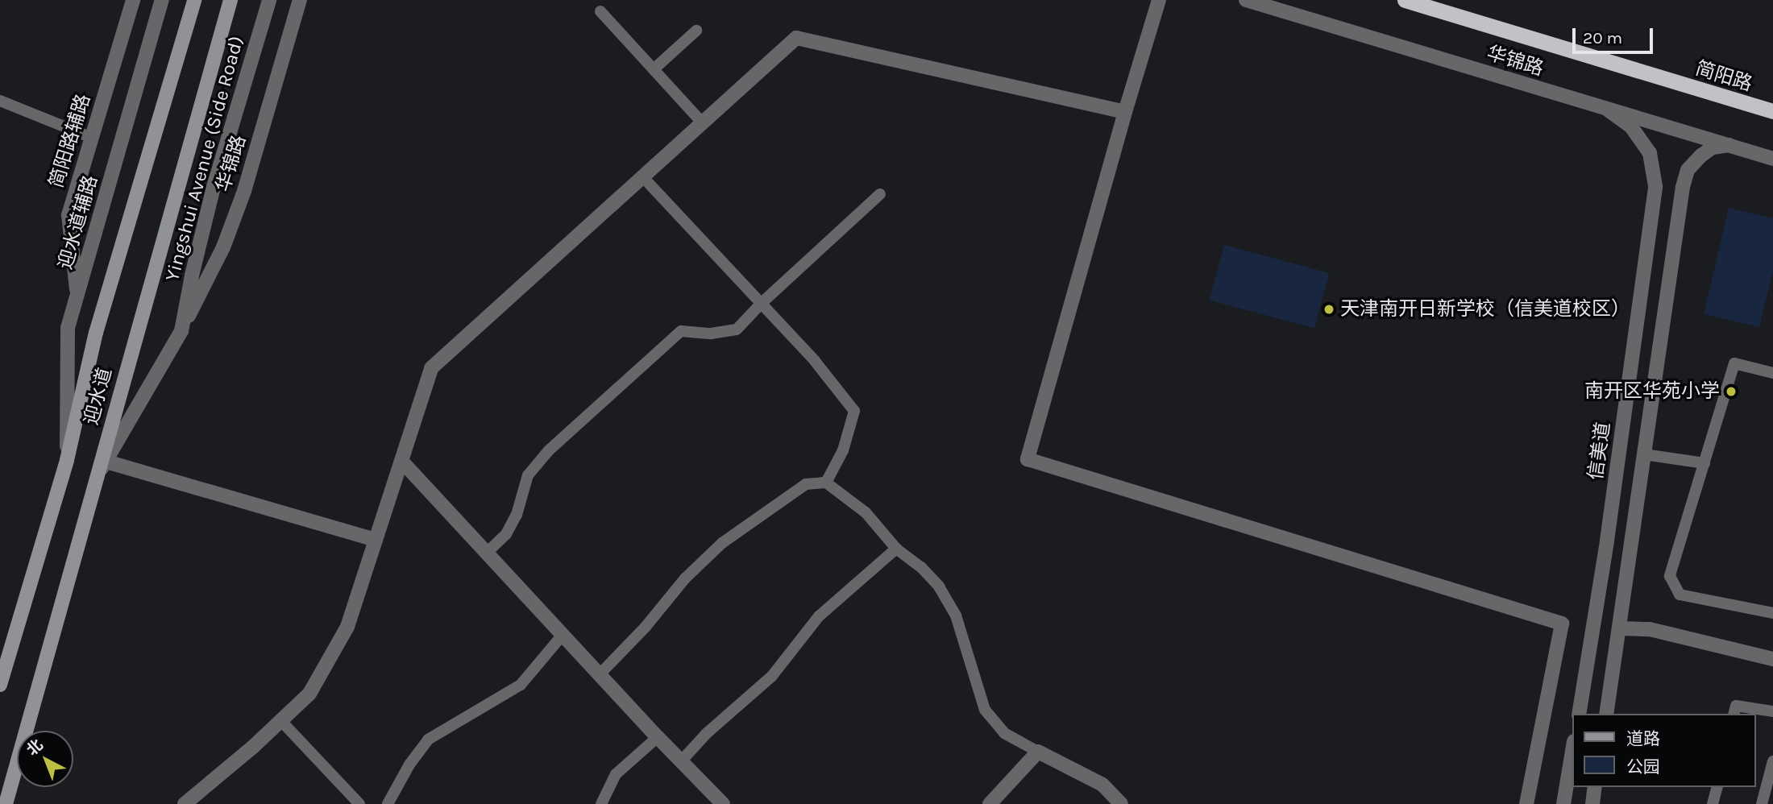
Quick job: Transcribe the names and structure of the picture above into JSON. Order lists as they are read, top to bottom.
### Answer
{
  "streets": {
    "highway": ["简阳路"],
    "main road": ["迎水道"],
    "street": [
      "华锦路",
      "简阳路辅路",
      "Yingshui Avenue (Side Road)",
      "迎水道辅路",
      "信美道"
    ]
  },
  "crossings": [
    ["华锦路", "Yingshui Avenue (Side Road)"],
    ["华锦路", "信美道"],
    ["简阳路辅路", "迎水道辅路"],
    ["Yingshui Avenue (Side Road)", "迎水道"],
    ["迎水道辅路", "迎水道"]
  ],
  "places": ["天津南开日新学校（信美道校区）", "南开区华苑小学"],
  "legend": ["道路", "公园"],
  "scale_bar": "20 m",
  "north": "top left"
}
